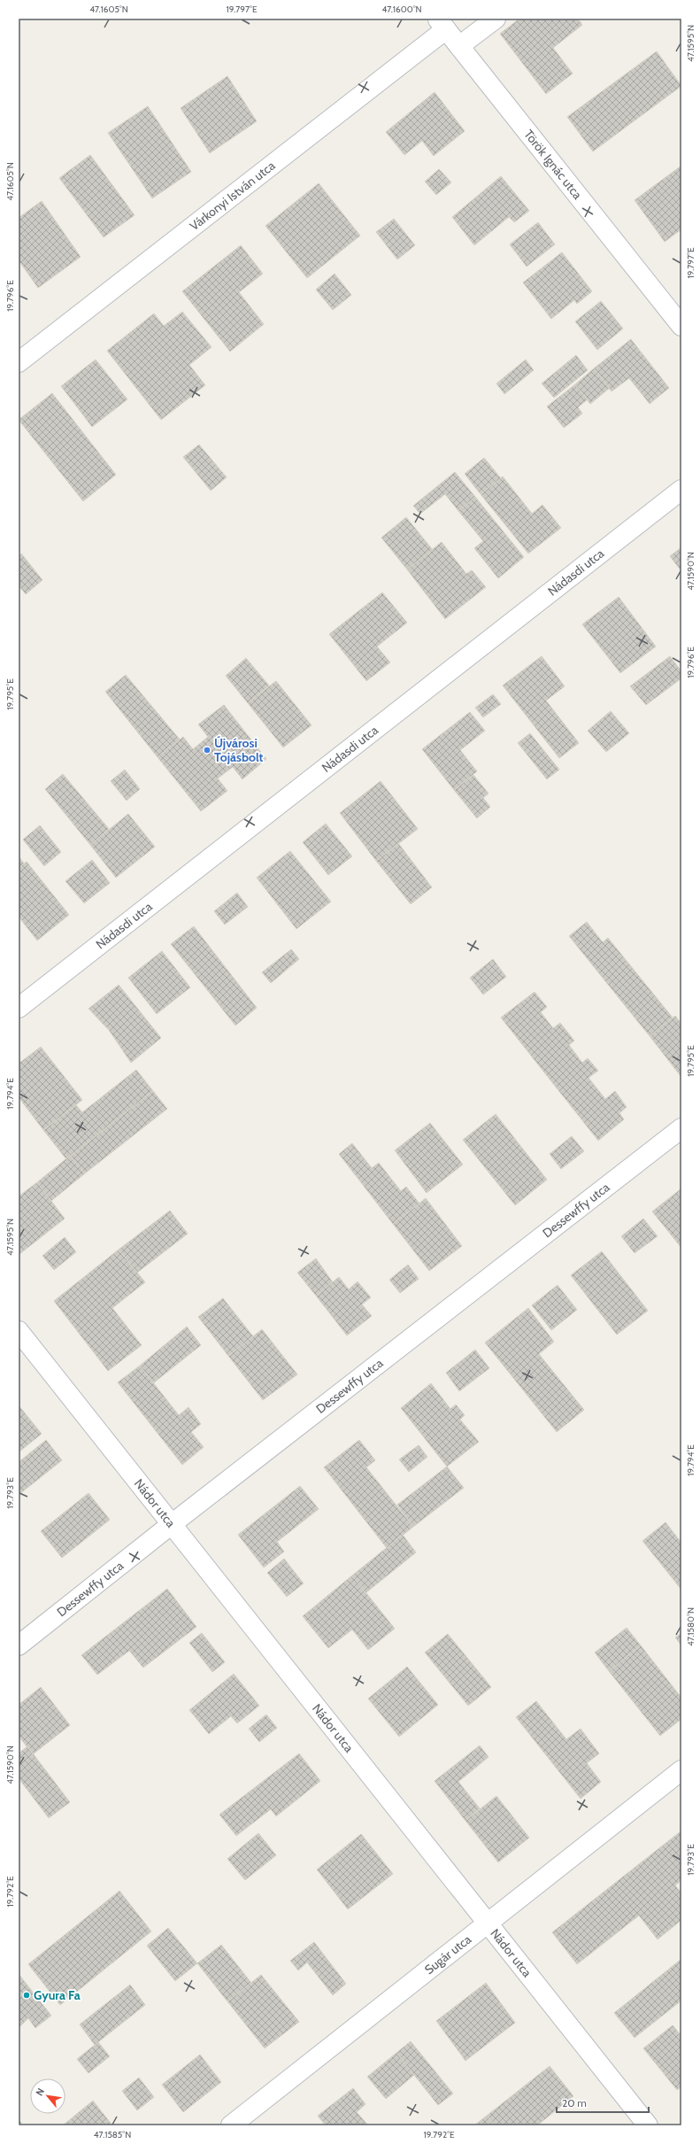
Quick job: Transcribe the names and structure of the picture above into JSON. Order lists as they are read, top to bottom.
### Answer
{
  "streets": {
    "street": [
      "Török Ignác utca",
      "Várkonyi István utca",
      "Nádasdi utca",
      "Dessewffy utca",
      "Nádor utca",
      "Sugár utca"
    ]
  },
  "crossings": [
    ["Török Ignác utca", "Várkonyi István utca"],
    ["Dessewffy utca", "Nádor utca"],
    ["Nádor utca", "Sugár utca"]
  ],
  "places": ["Újvárosi Tojásbolt", "Gyura Fa"],
  "scale_bar": "20 m",
  "north": "top left",
  "coordinates": [
    "47.1605°N",
    "19.797°E",
    "47.1600°N",
    "47.1595°N",
    "19.796°E",
    "47.1590°N",
    "19.795°E",
    "19.794°E",
    "19.793°E",
    "47.1580°N",
    "19.792°E",
    "47.1585°N"
  ]
}
